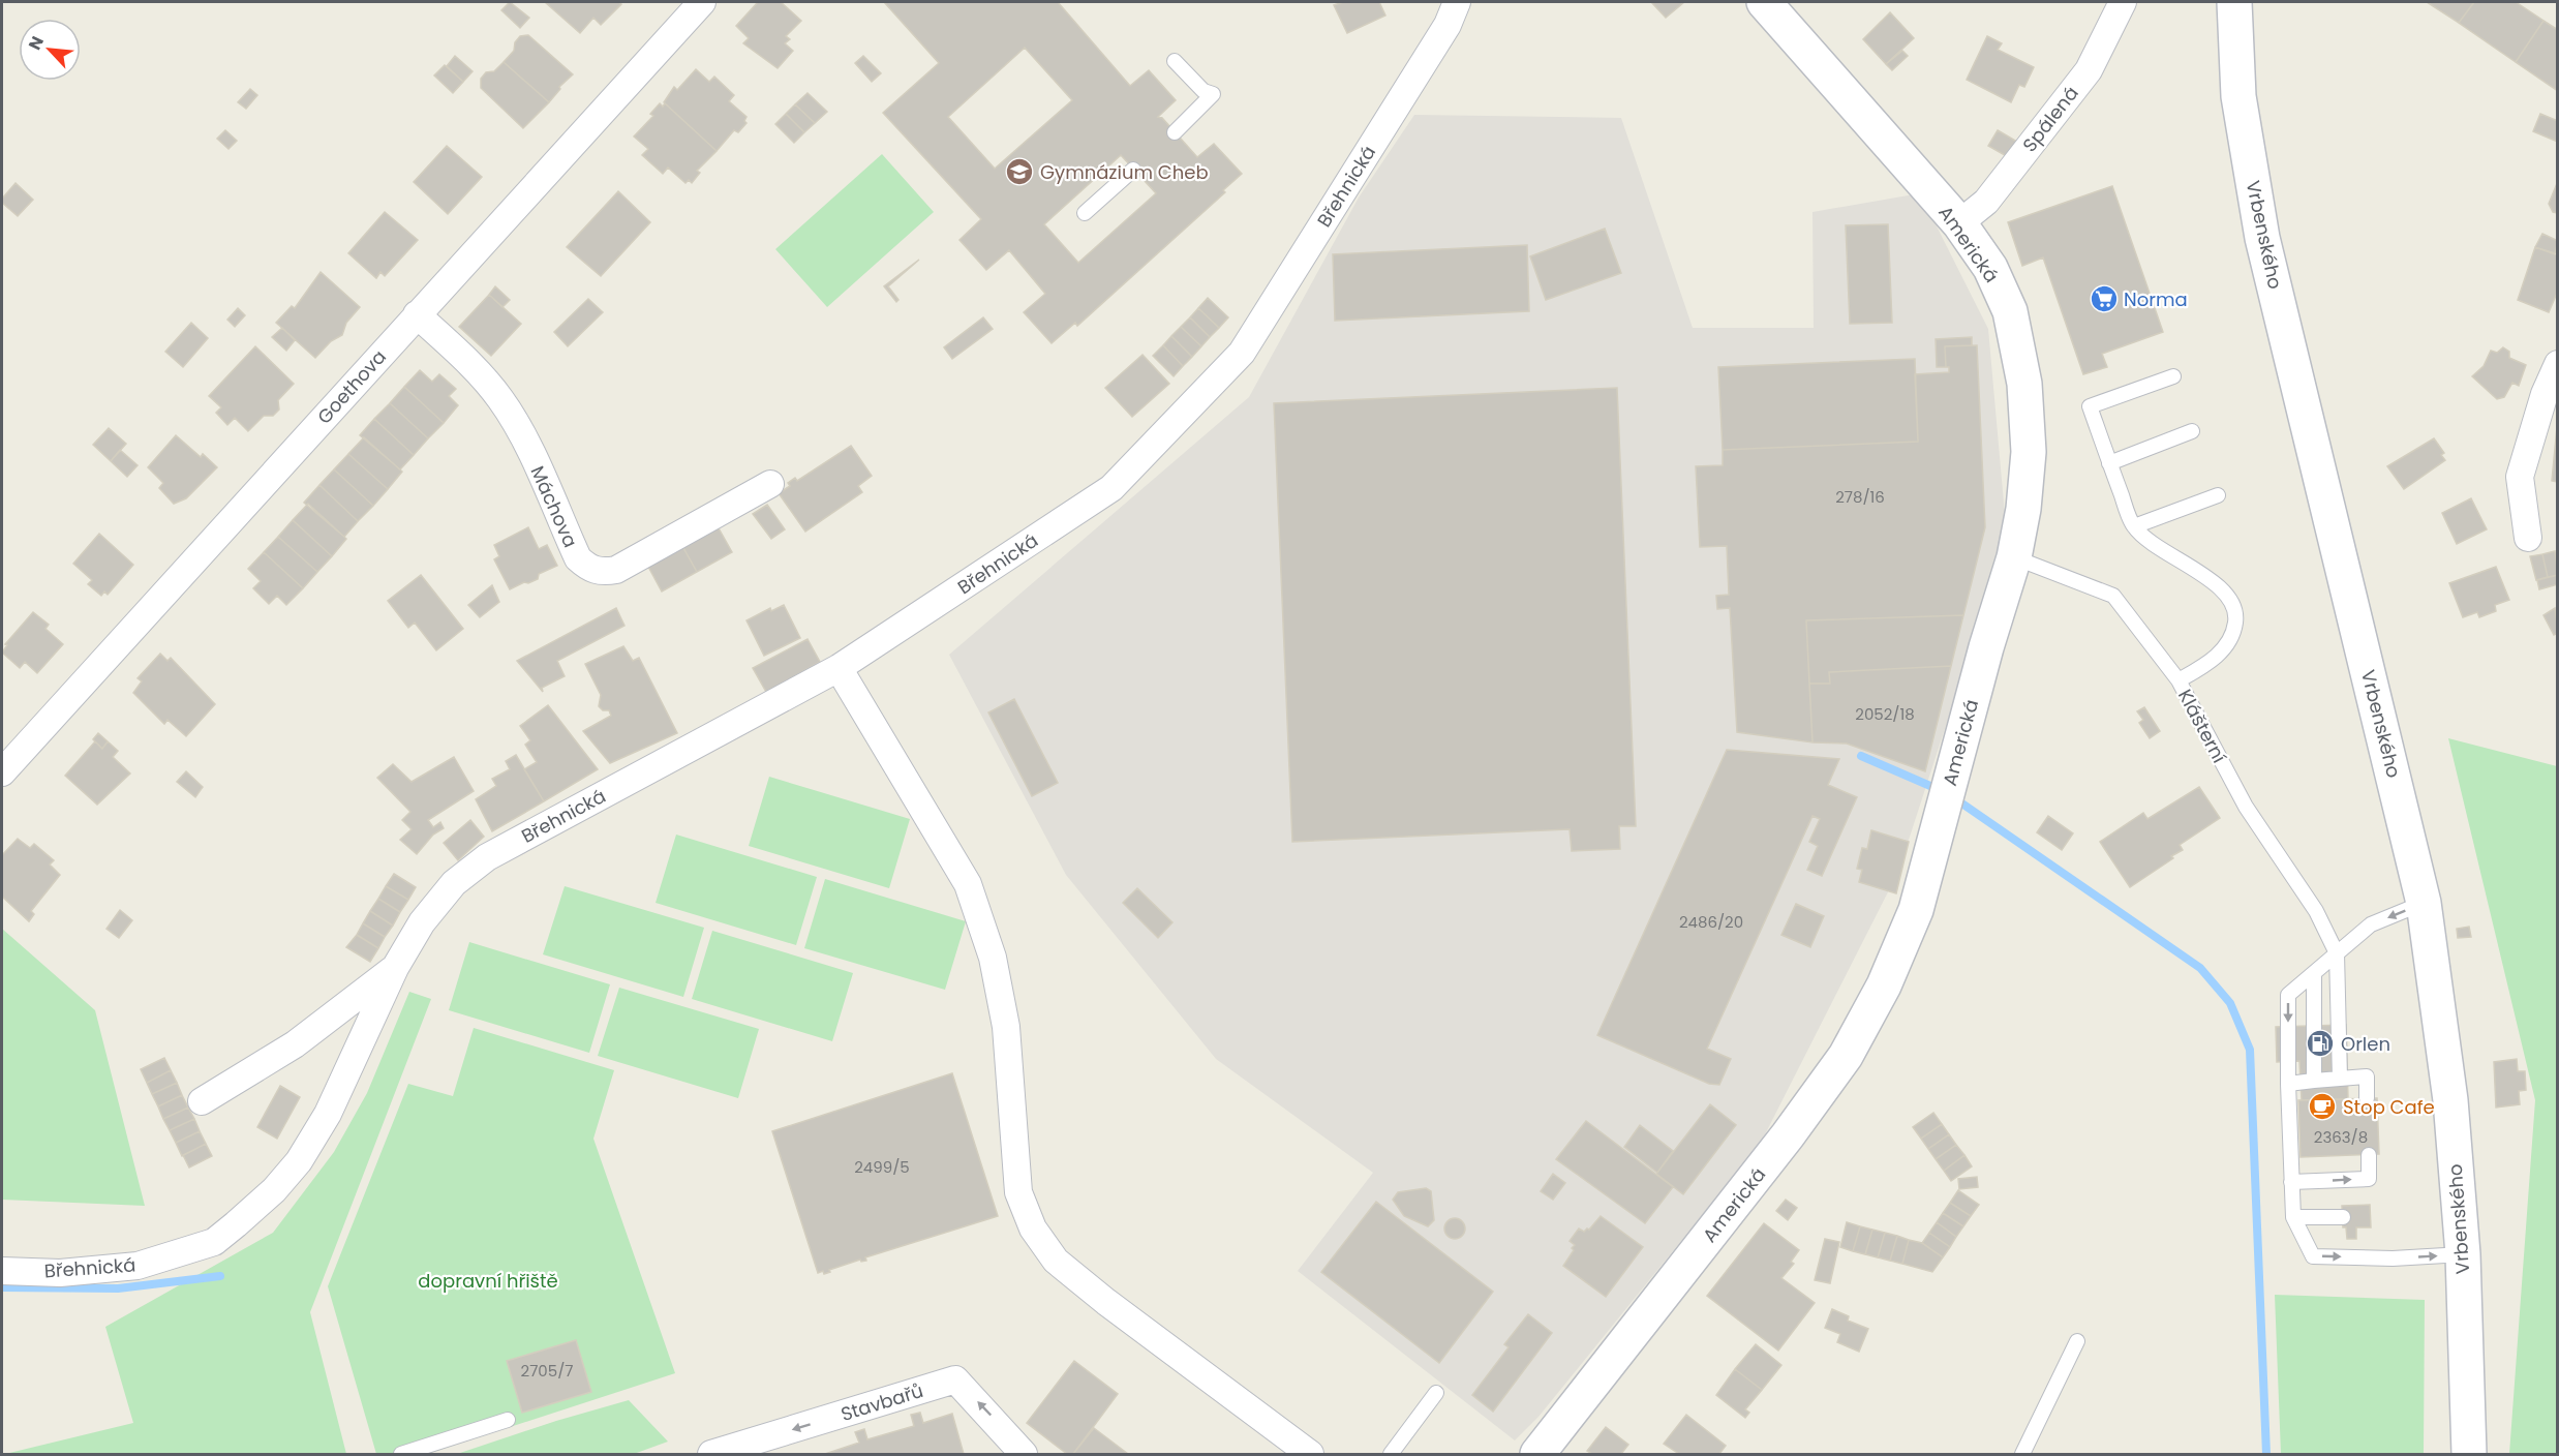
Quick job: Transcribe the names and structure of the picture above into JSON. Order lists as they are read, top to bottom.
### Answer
{
  "streets": {
    "street": [
      "Spálená",
      "Břehnická",
      "Vrbenského",
      "Americká",
      "Goethova",
      "Máchova",
      "Stavbařů"
    ],
    "lane": ["Klášterní"]
  },
  "crossings": [
    ["Spálená", "Americká"],
    ["Americká", "Klášterní"],
    ["Goethova", "Máchova"]
  ],
  "one_way": ["Stavbařů"],
  "parks": ["dopravní hřiště"],
  "places": {
    "school or university": ["Gymnázium Cheb"],
    "supermarket": ["Norma"],
    "fuel station": ["Orlen"],
    "cafe": ["Stop Cafe"]
  },
  "house_numbers": [
    "278/16",
    "2052/18",
    "2486/20",
    "2363/8",
    "2499/5",
    "2705/7"
  ],
  "north": "top left"
}
